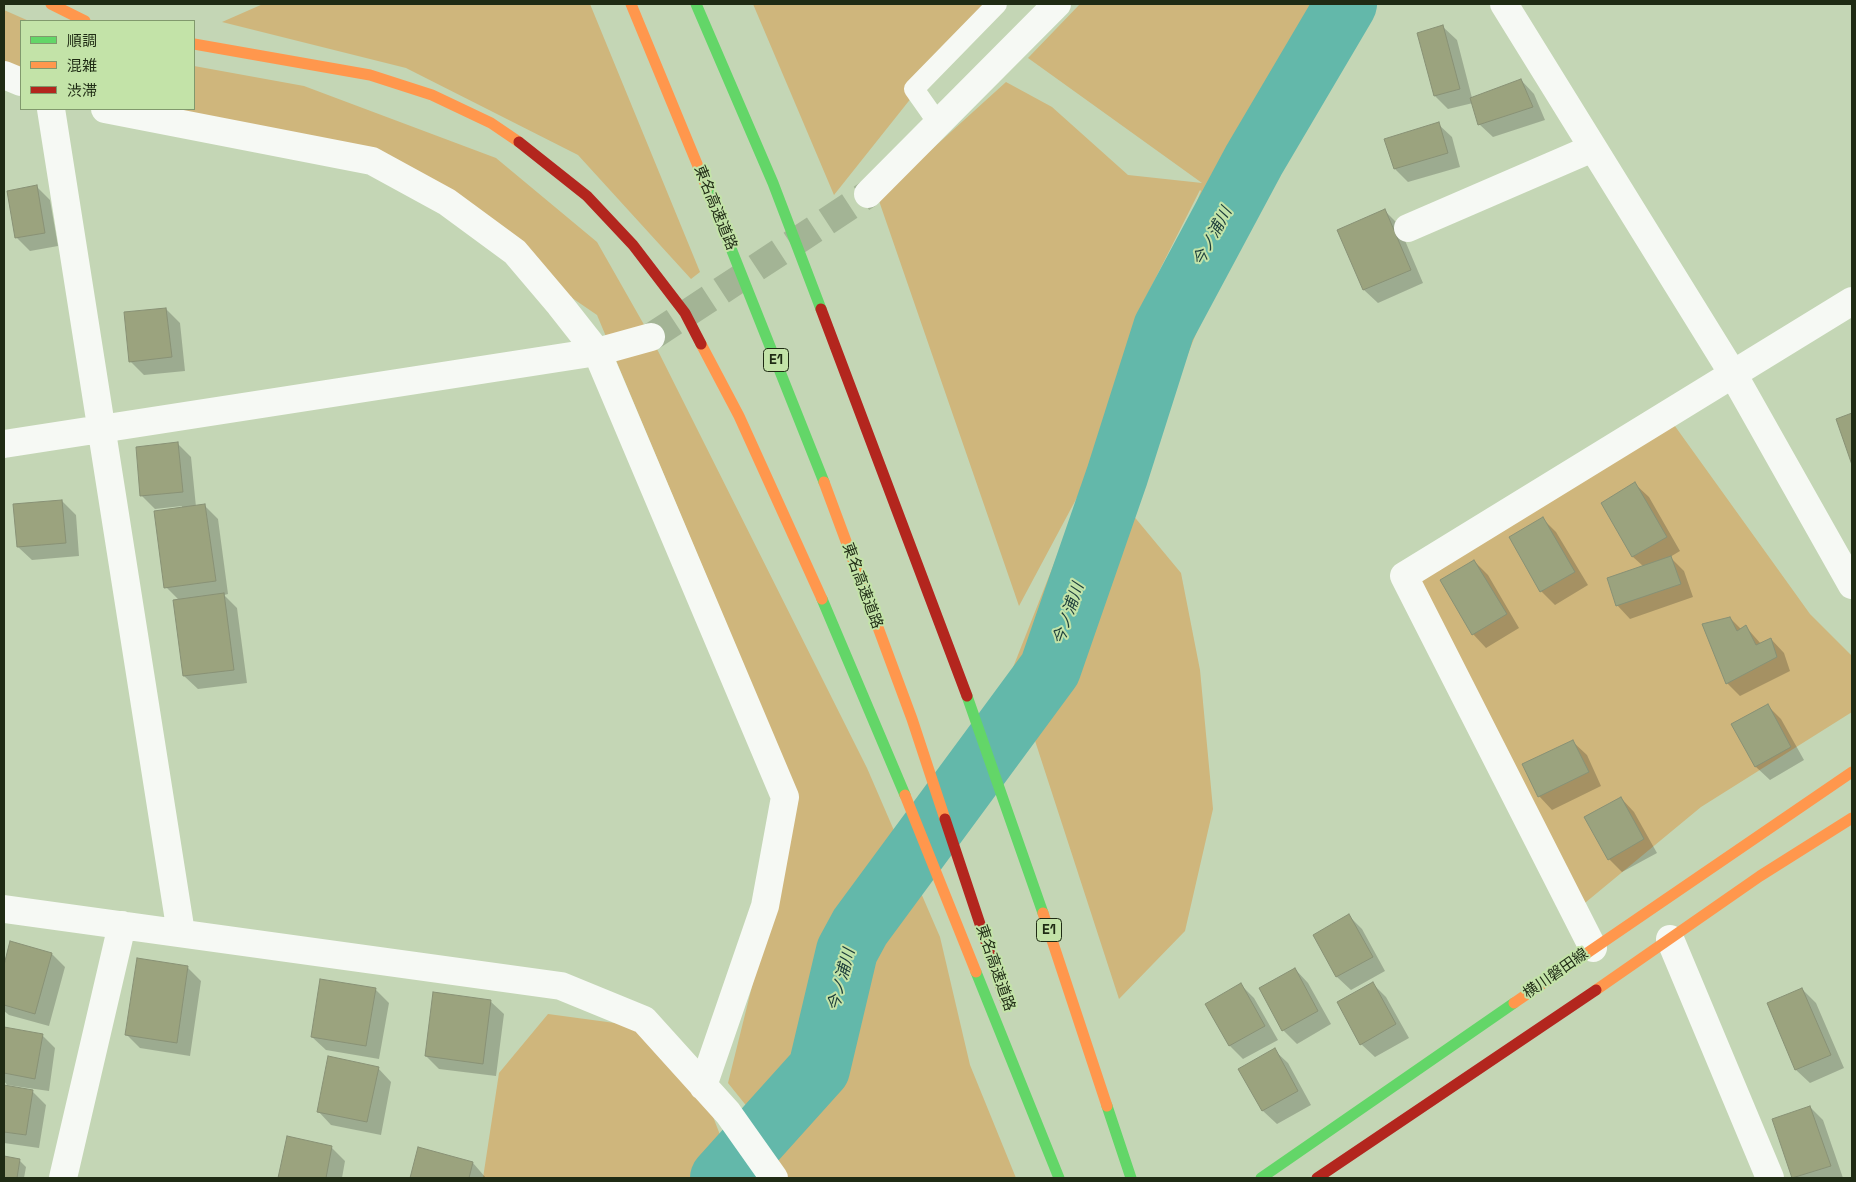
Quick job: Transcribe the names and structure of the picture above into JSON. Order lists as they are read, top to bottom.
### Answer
{
  "streets": {
    "main road": ["東名高速道路", "E1", "横川磐田線"]
  },
  "water": ["今ノ浦川"],
  "legend": ["順調", "混雑", "渋滞"]
}
